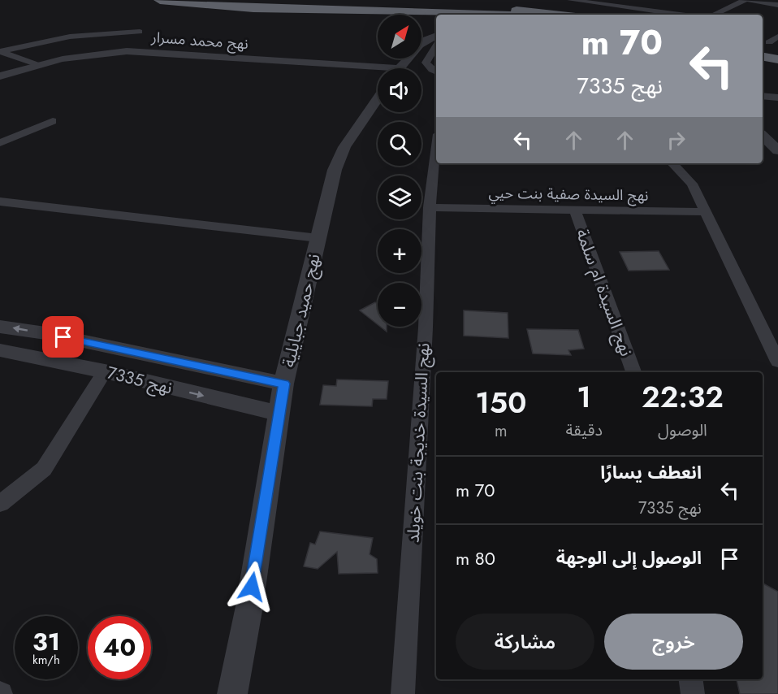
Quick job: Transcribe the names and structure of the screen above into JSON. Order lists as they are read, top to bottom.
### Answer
{
  "streets": {
    "street": [
      "نهج محمد مسرار",
      "نهج السيدة صفية بنت حيي",
      "نهج السيدة ام سلمة",
      "نهج حميد جبايلية",
      "نهج 7335",
      "نهج السيدة خديجة بنت خويلد"
    ]
  },
  "crossings": [
    ["نهج السيدة صفية بنت حيي", "نهج السيدة ام سلمة"],
    ["نهج السيدة صفية بنت حيي", "نهج السيدة خديجة بنت خويلد"],
    ["نهج حميد جبايلية", "نهج 7335"]
  ],
  "north": "top right",
  "page": {
    "map_buttons": ["+", "−"],
    "turn": ["70 m", "نهج 7335"],
    "eta": [
      "22:32",
      "الوصول",
      "1",
      "دقيقة",
      "150",
      "m"
    ],
    "list": [
      {
        "name": "انعطف يسارًا",
        "note": "نهج 7335",
        "value": "70 m"
      },
      {
        "name": "الوصول إلى الوجهة",
        "value": "80 m"
      }
    ],
    "buttons": ["خروج", "مشاركة"],
    "speed": "31 km/h",
    "limit": "40"
  }
}
